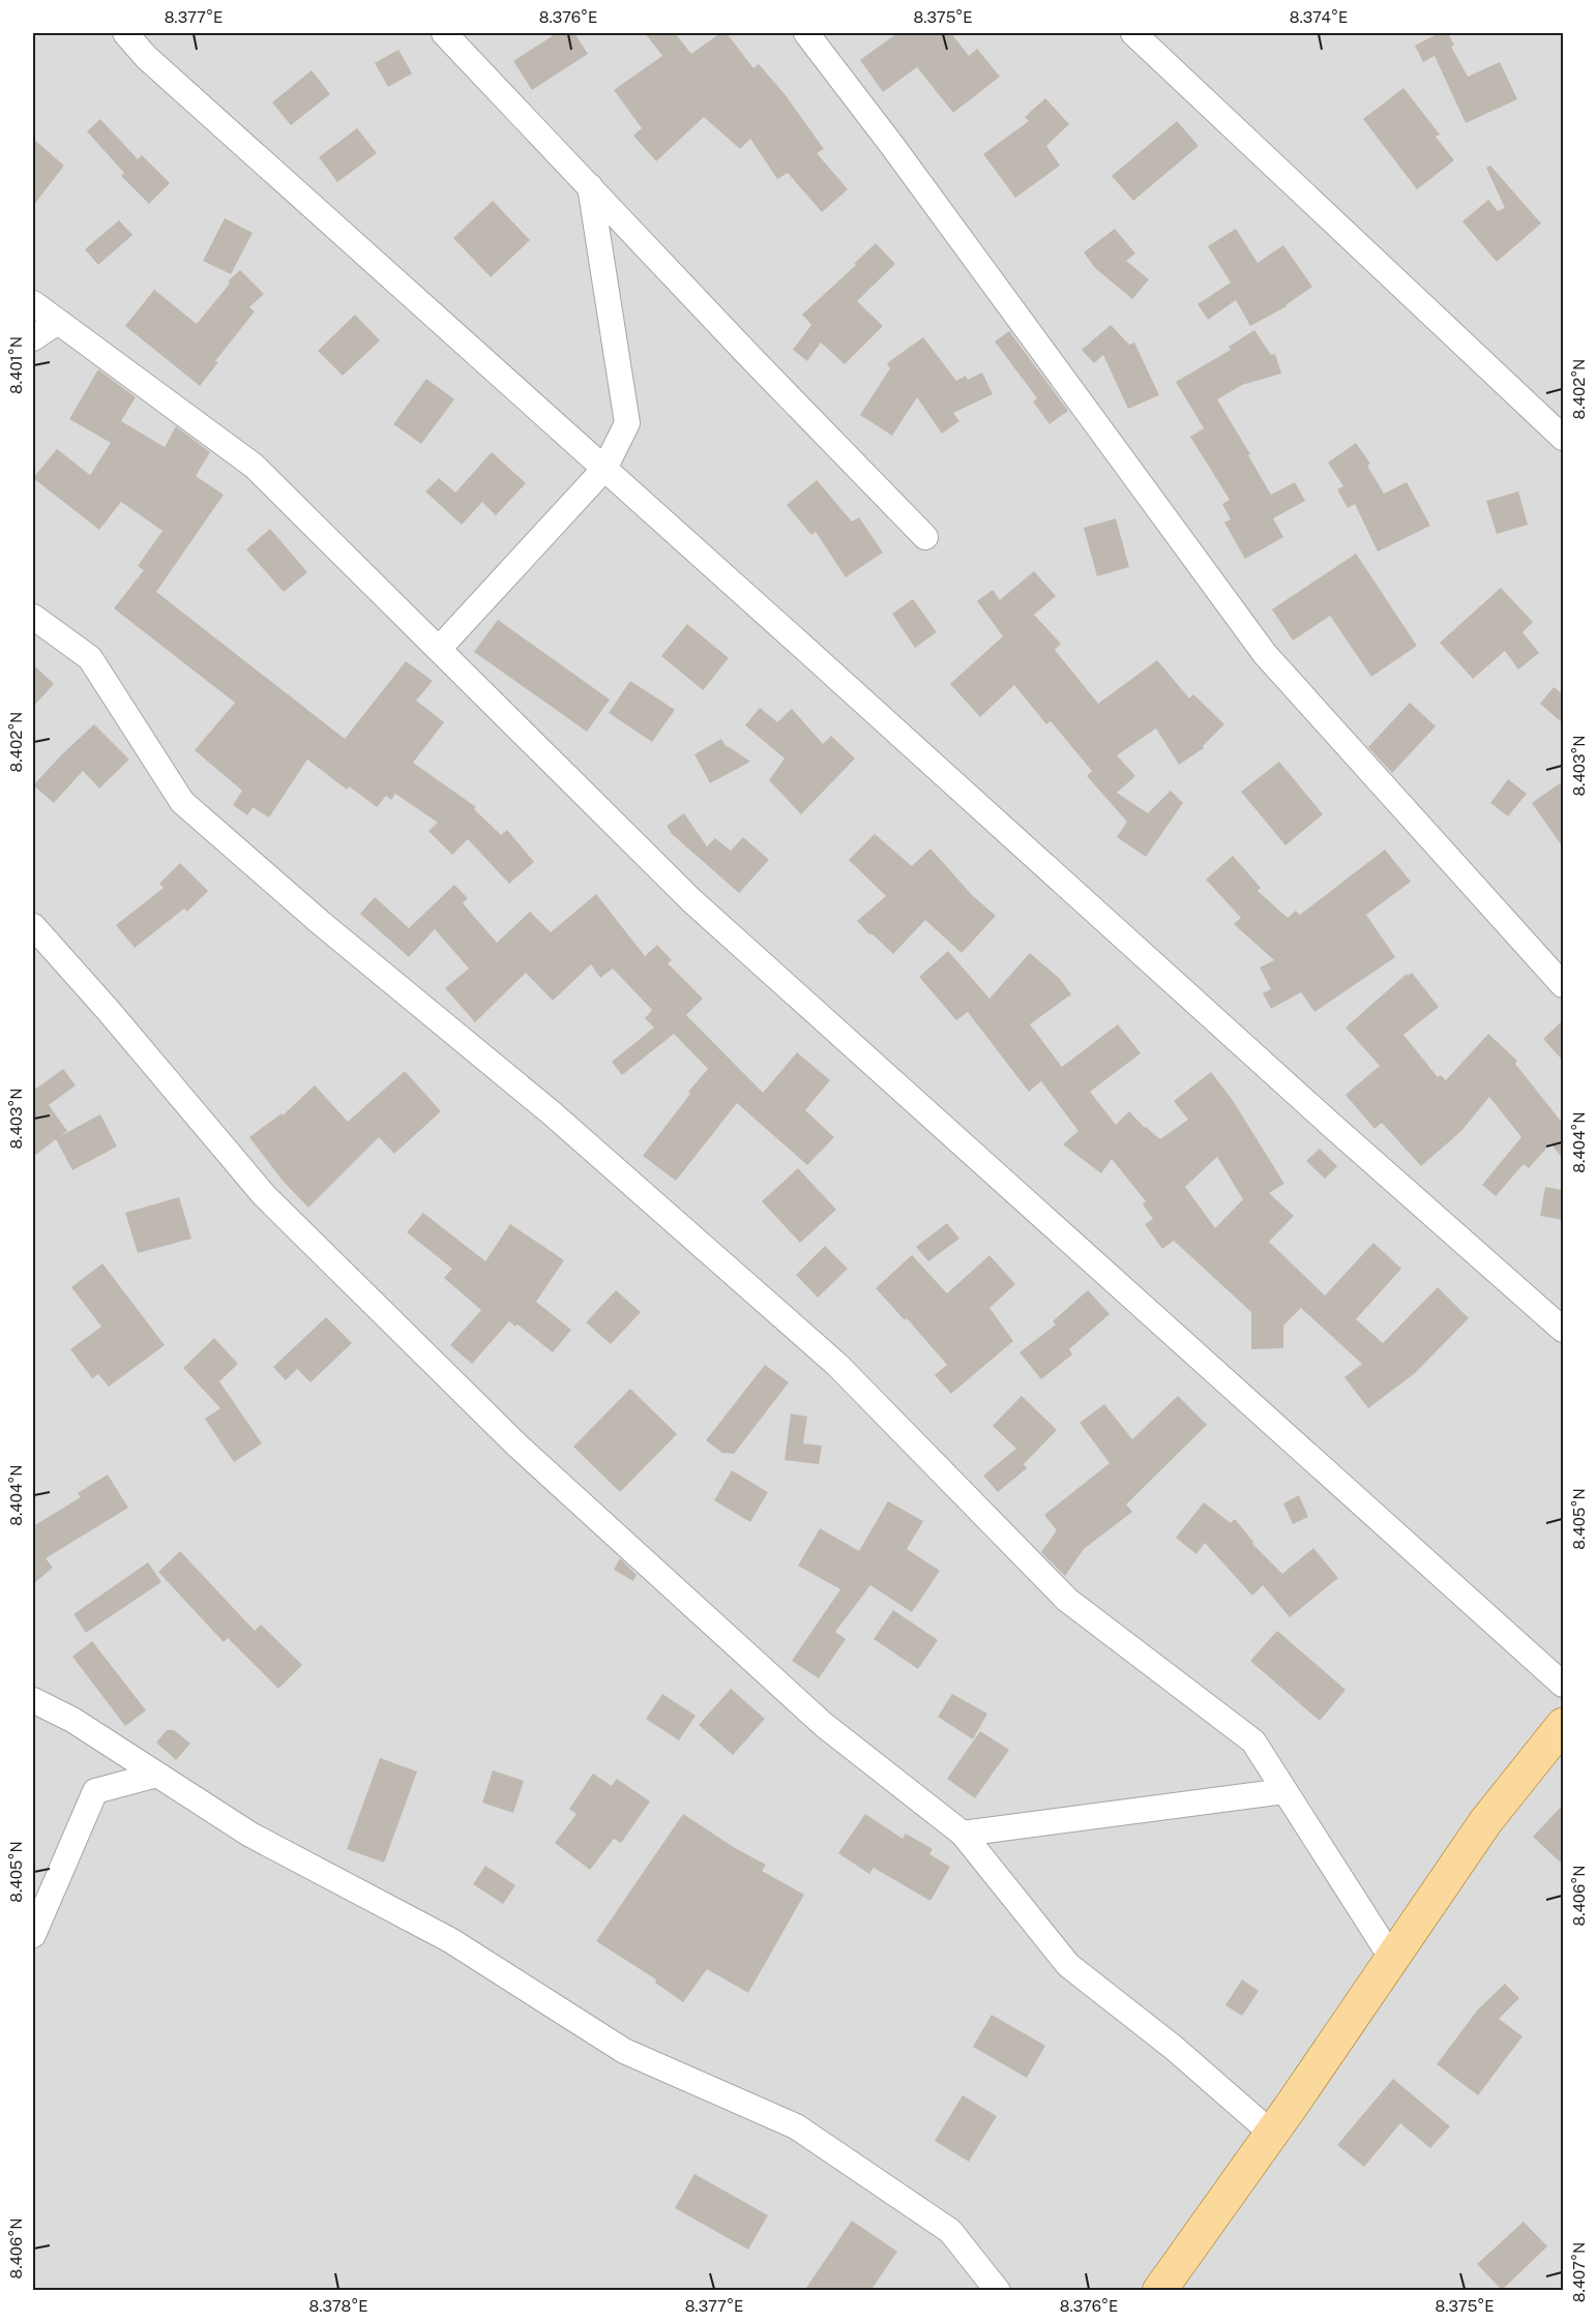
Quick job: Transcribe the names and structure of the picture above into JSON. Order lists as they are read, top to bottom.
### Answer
{
  "coordinates": [
    "8.377°E",
    "8.376°E",
    "8.375°E",
    "8.374°E",
    "8.401°N",
    "8.402°N",
    "8.403°N",
    "8.404°N",
    "8.405°N",
    "8.406°N",
    "8.407°N",
    "8.378°E"
  ]
}
